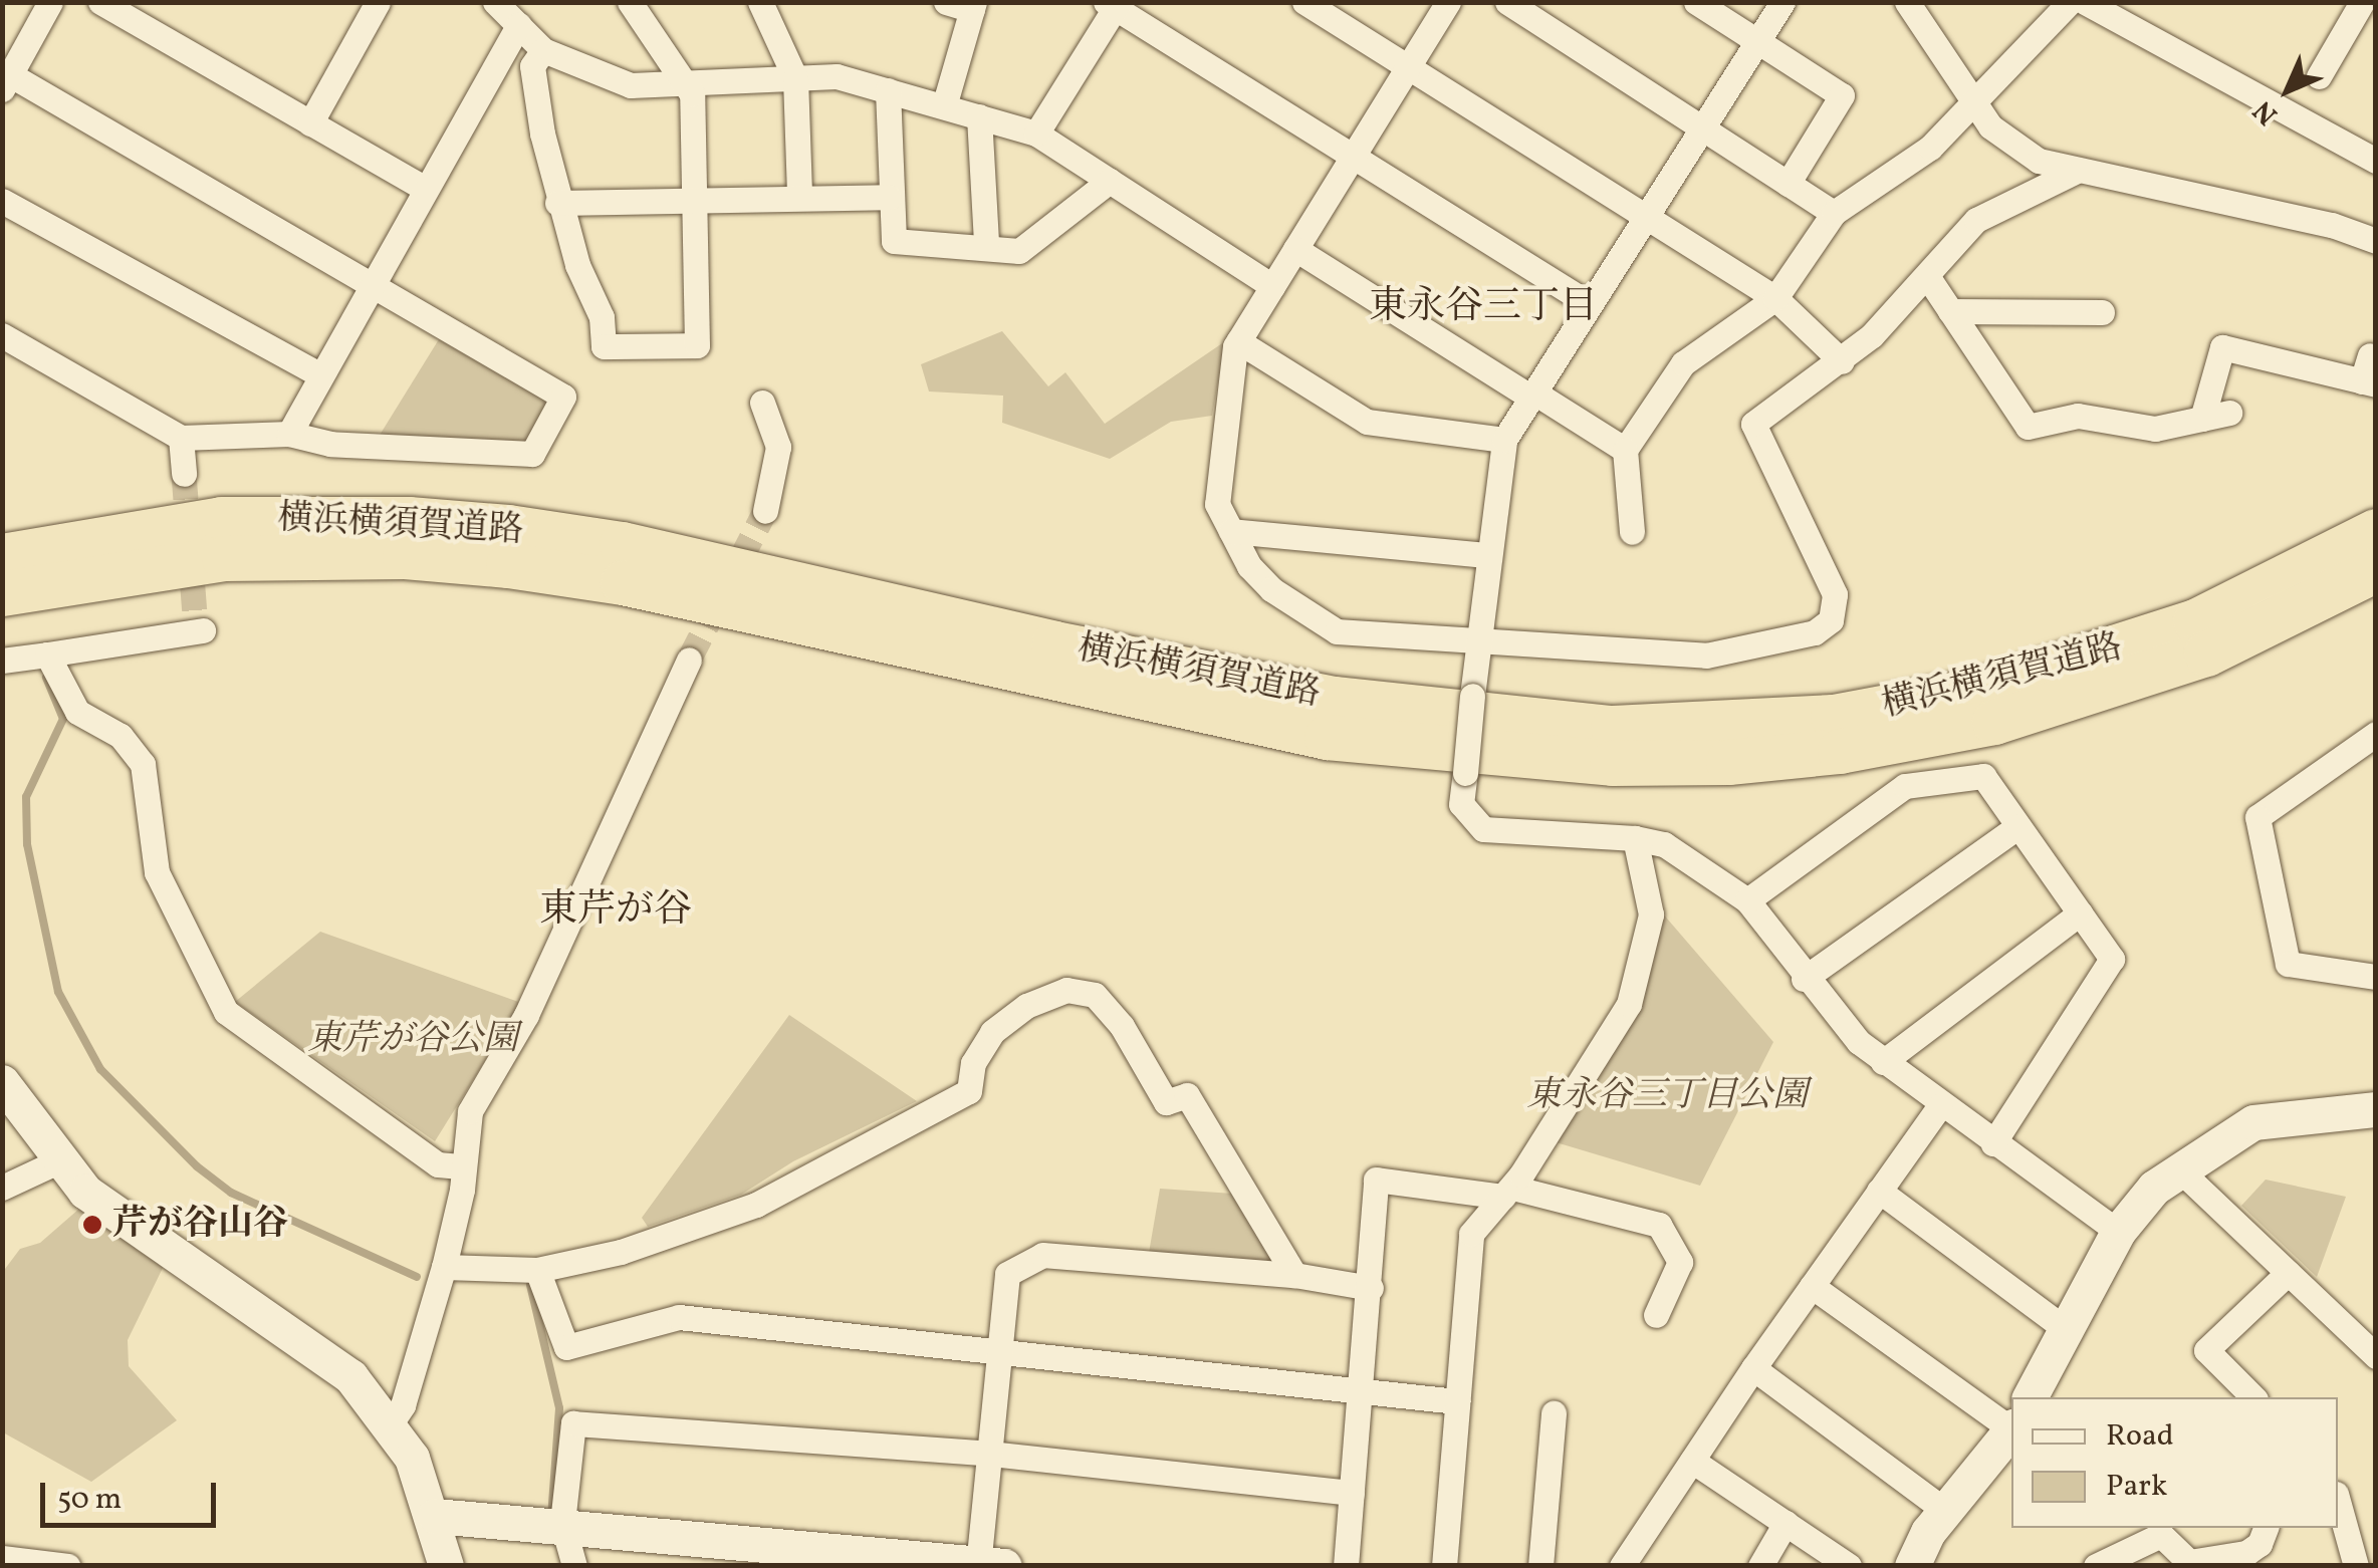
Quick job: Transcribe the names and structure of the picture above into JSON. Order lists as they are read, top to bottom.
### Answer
{
  "streets": {
    "highway": ["横浜横須賀道路"]
  },
  "districts": ["東永谷三丁目", "東芹が谷"],
  "parks": ["東芹が谷公園", "東永谷三丁目公園"],
  "places": ["芹が谷山谷"],
  "legend": ["Road", "Park"],
  "scale_bar": "50 m",
  "north": "bottom left"
}
